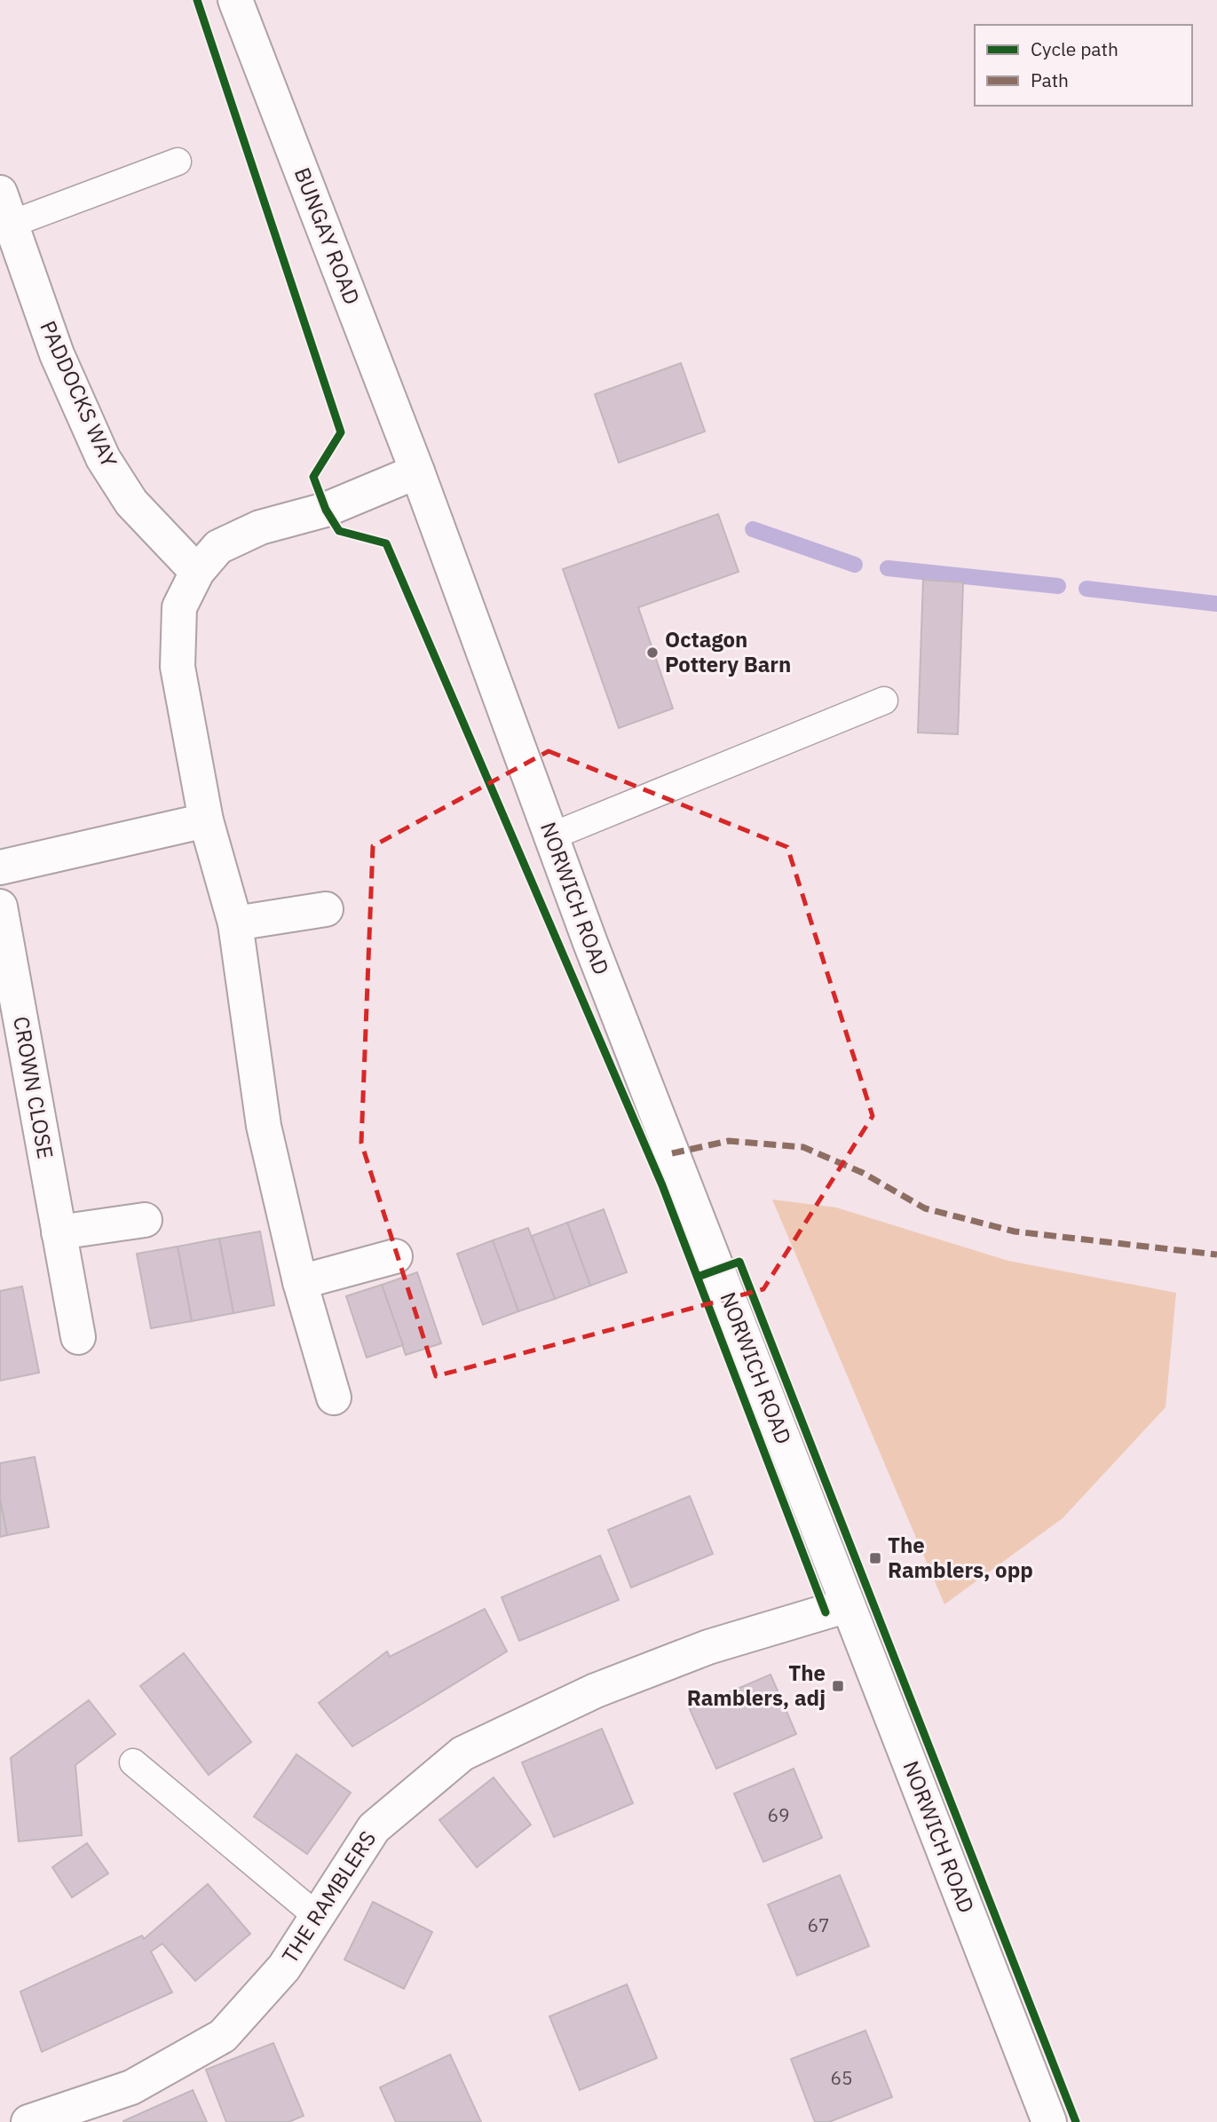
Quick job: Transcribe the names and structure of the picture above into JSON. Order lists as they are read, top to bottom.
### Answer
{
  "streets": {
    "street": [
      "BUNGAY ROAD",
      "PADDOCKS WAY",
      "NORWICH ROAD",
      "CROWN CLOSE",
      "THE RAMBLERS"
    ]
  },
  "crossings": [
    ["BUNGAY ROAD", "NORWICH ROAD"],
    ["NORWICH ROAD", "THE RAMBLERS"]
  ],
  "places": {
    "other": ["Octagon Pottery Barn"],
    "transit": ["The Ramblers, opp", "The Ramblers, adj"]
  },
  "house_numbers": ["69", "67", "65"],
  "legend": ["Cycle path", "Path"]
}
